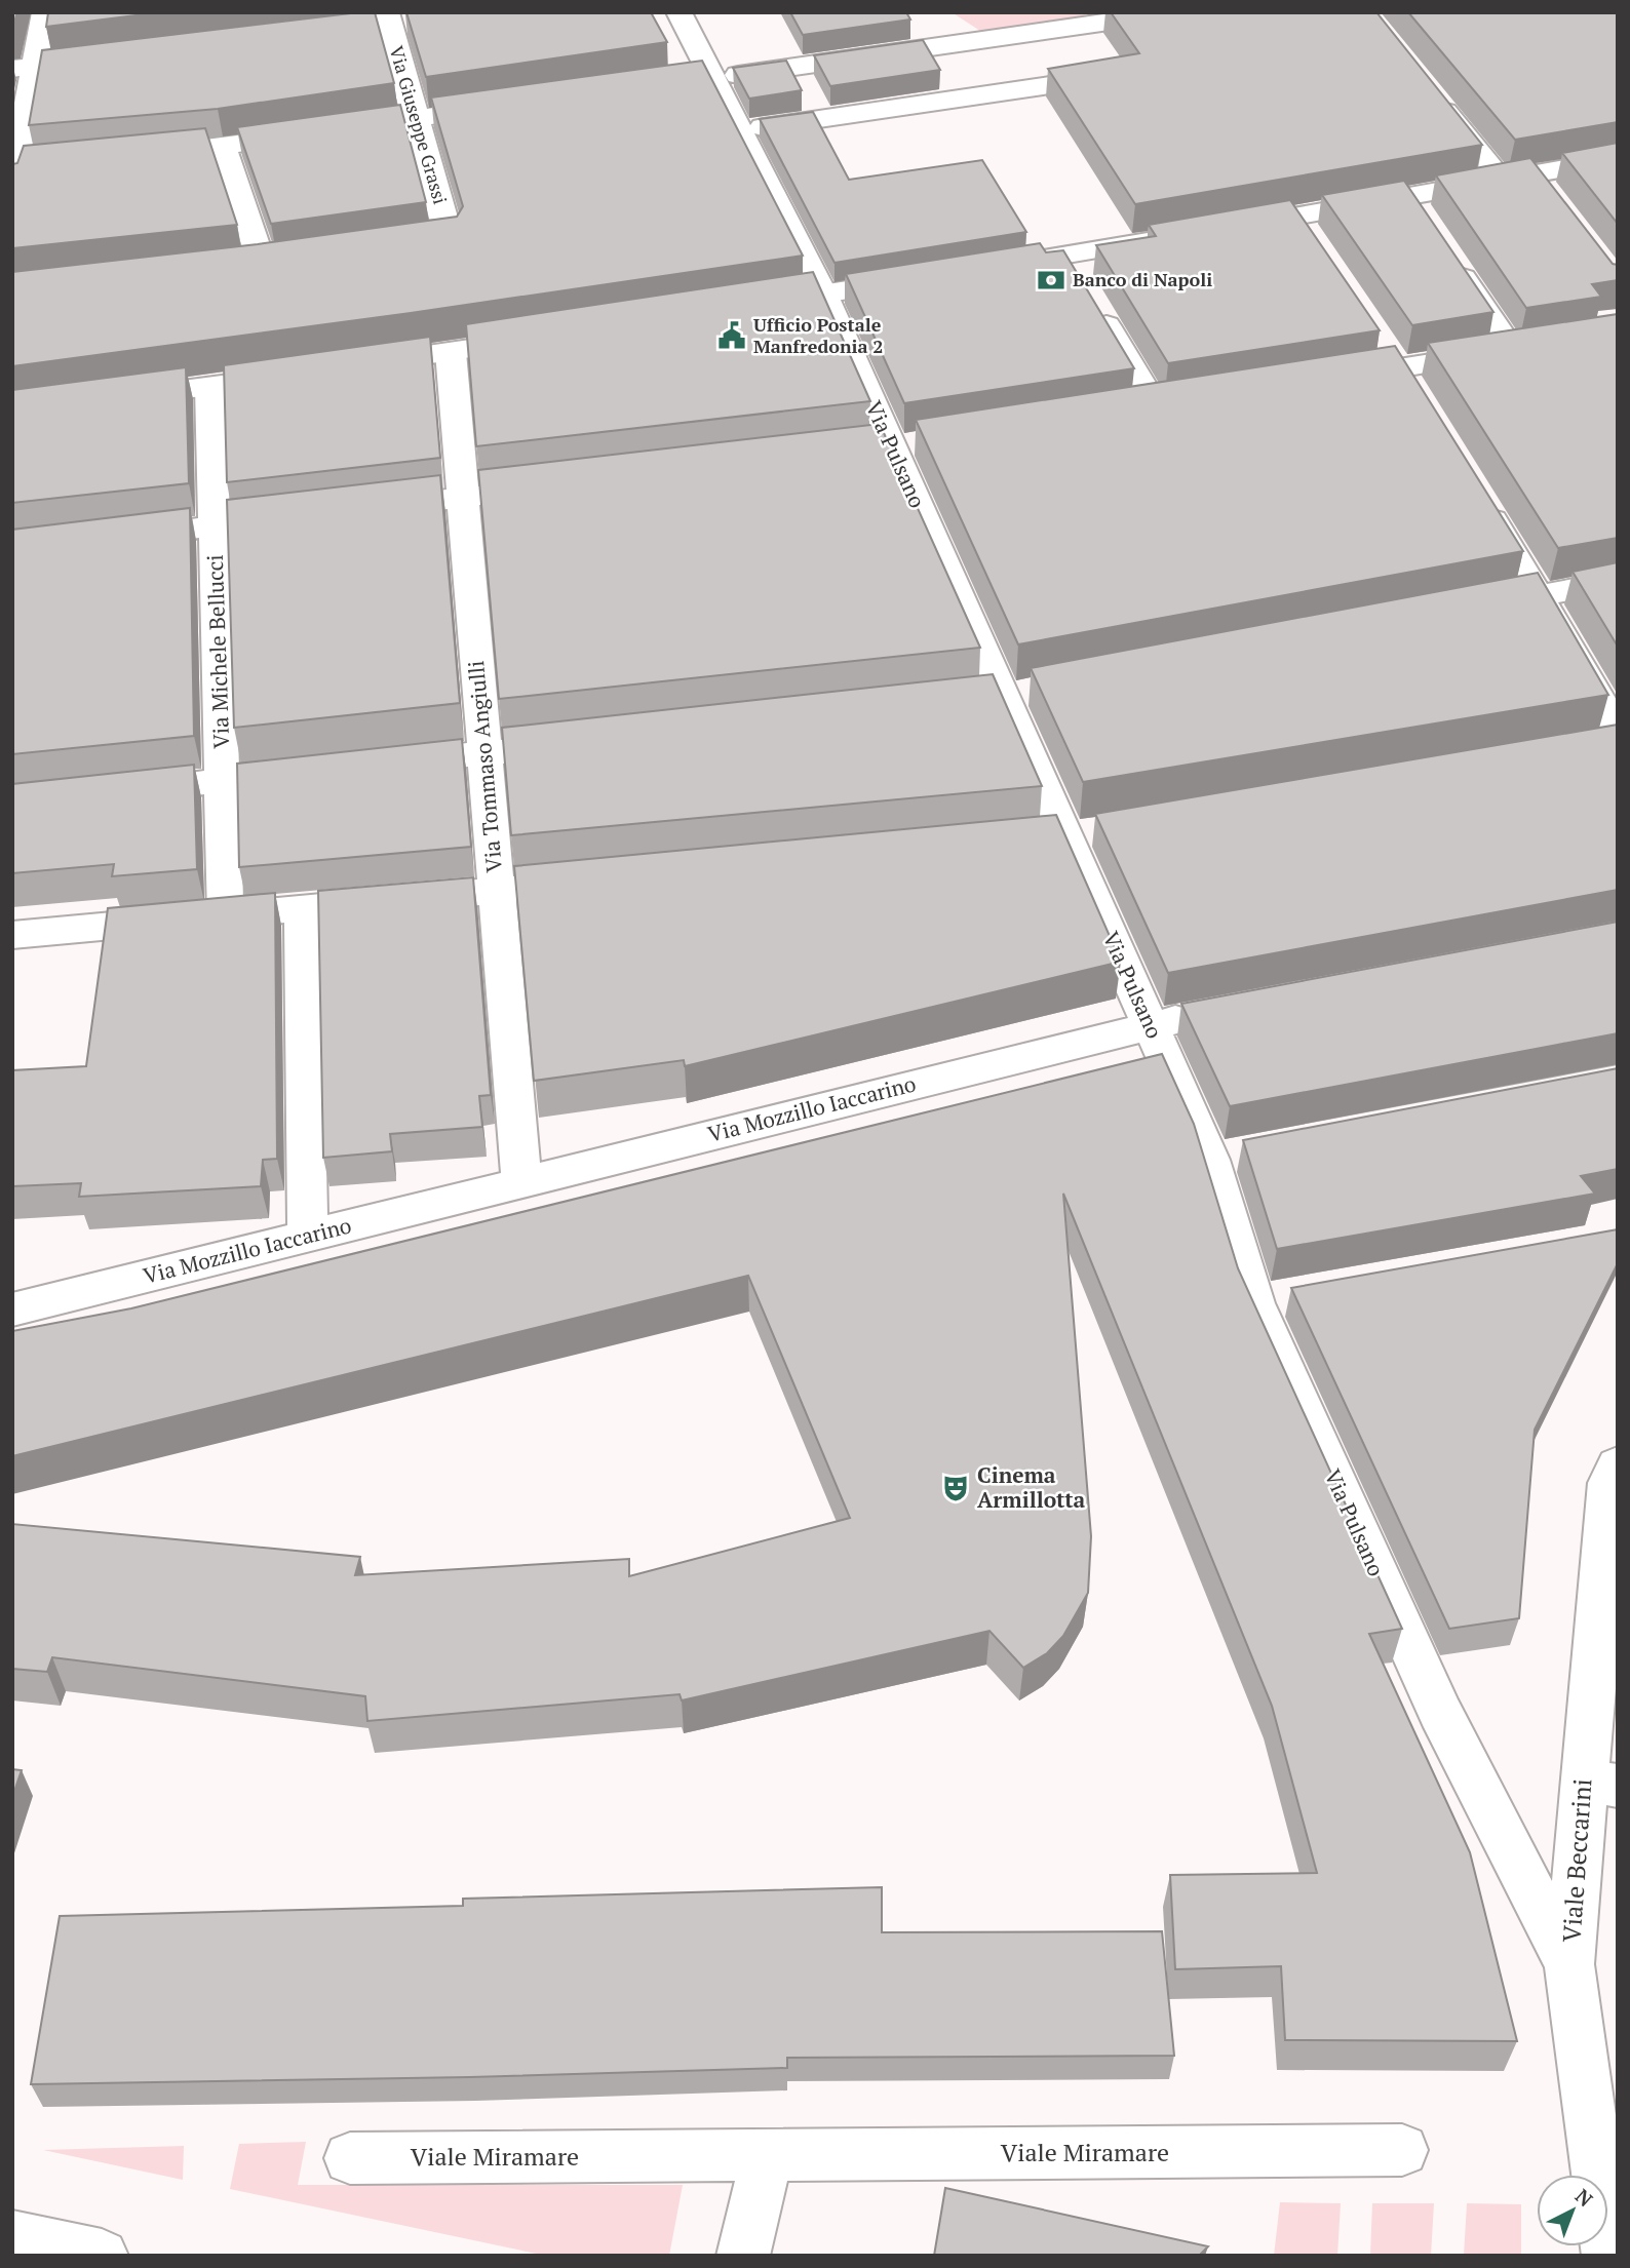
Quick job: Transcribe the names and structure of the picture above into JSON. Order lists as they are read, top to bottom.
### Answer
{
  "streets": {
    "street": [
      "Via Giuseppe Grassi",
      "Via Pulsano",
      "Via Michele Bellucci",
      "Via Tommaso Angiulli",
      "Via Mozzillo Iaccarino",
      "Viale Beccarini",
      "Viale Miramare"
    ]
  },
  "crossings": [
    ["Via Pulsano", "Via Mozzillo Iaccarino"],
    ["Via Pulsano", "Viale Beccarini"],
    ["Via Tommaso Angiulli", "Via Mozzillo Iaccarino"]
  ],
  "places": {
    "bank": ["Banco di Napoli"],
    "public building": ["Ufficio Postale Manfredonia 2"],
    "theatre": ["Cinema Armillotta"]
  },
  "north": "top right"
}
